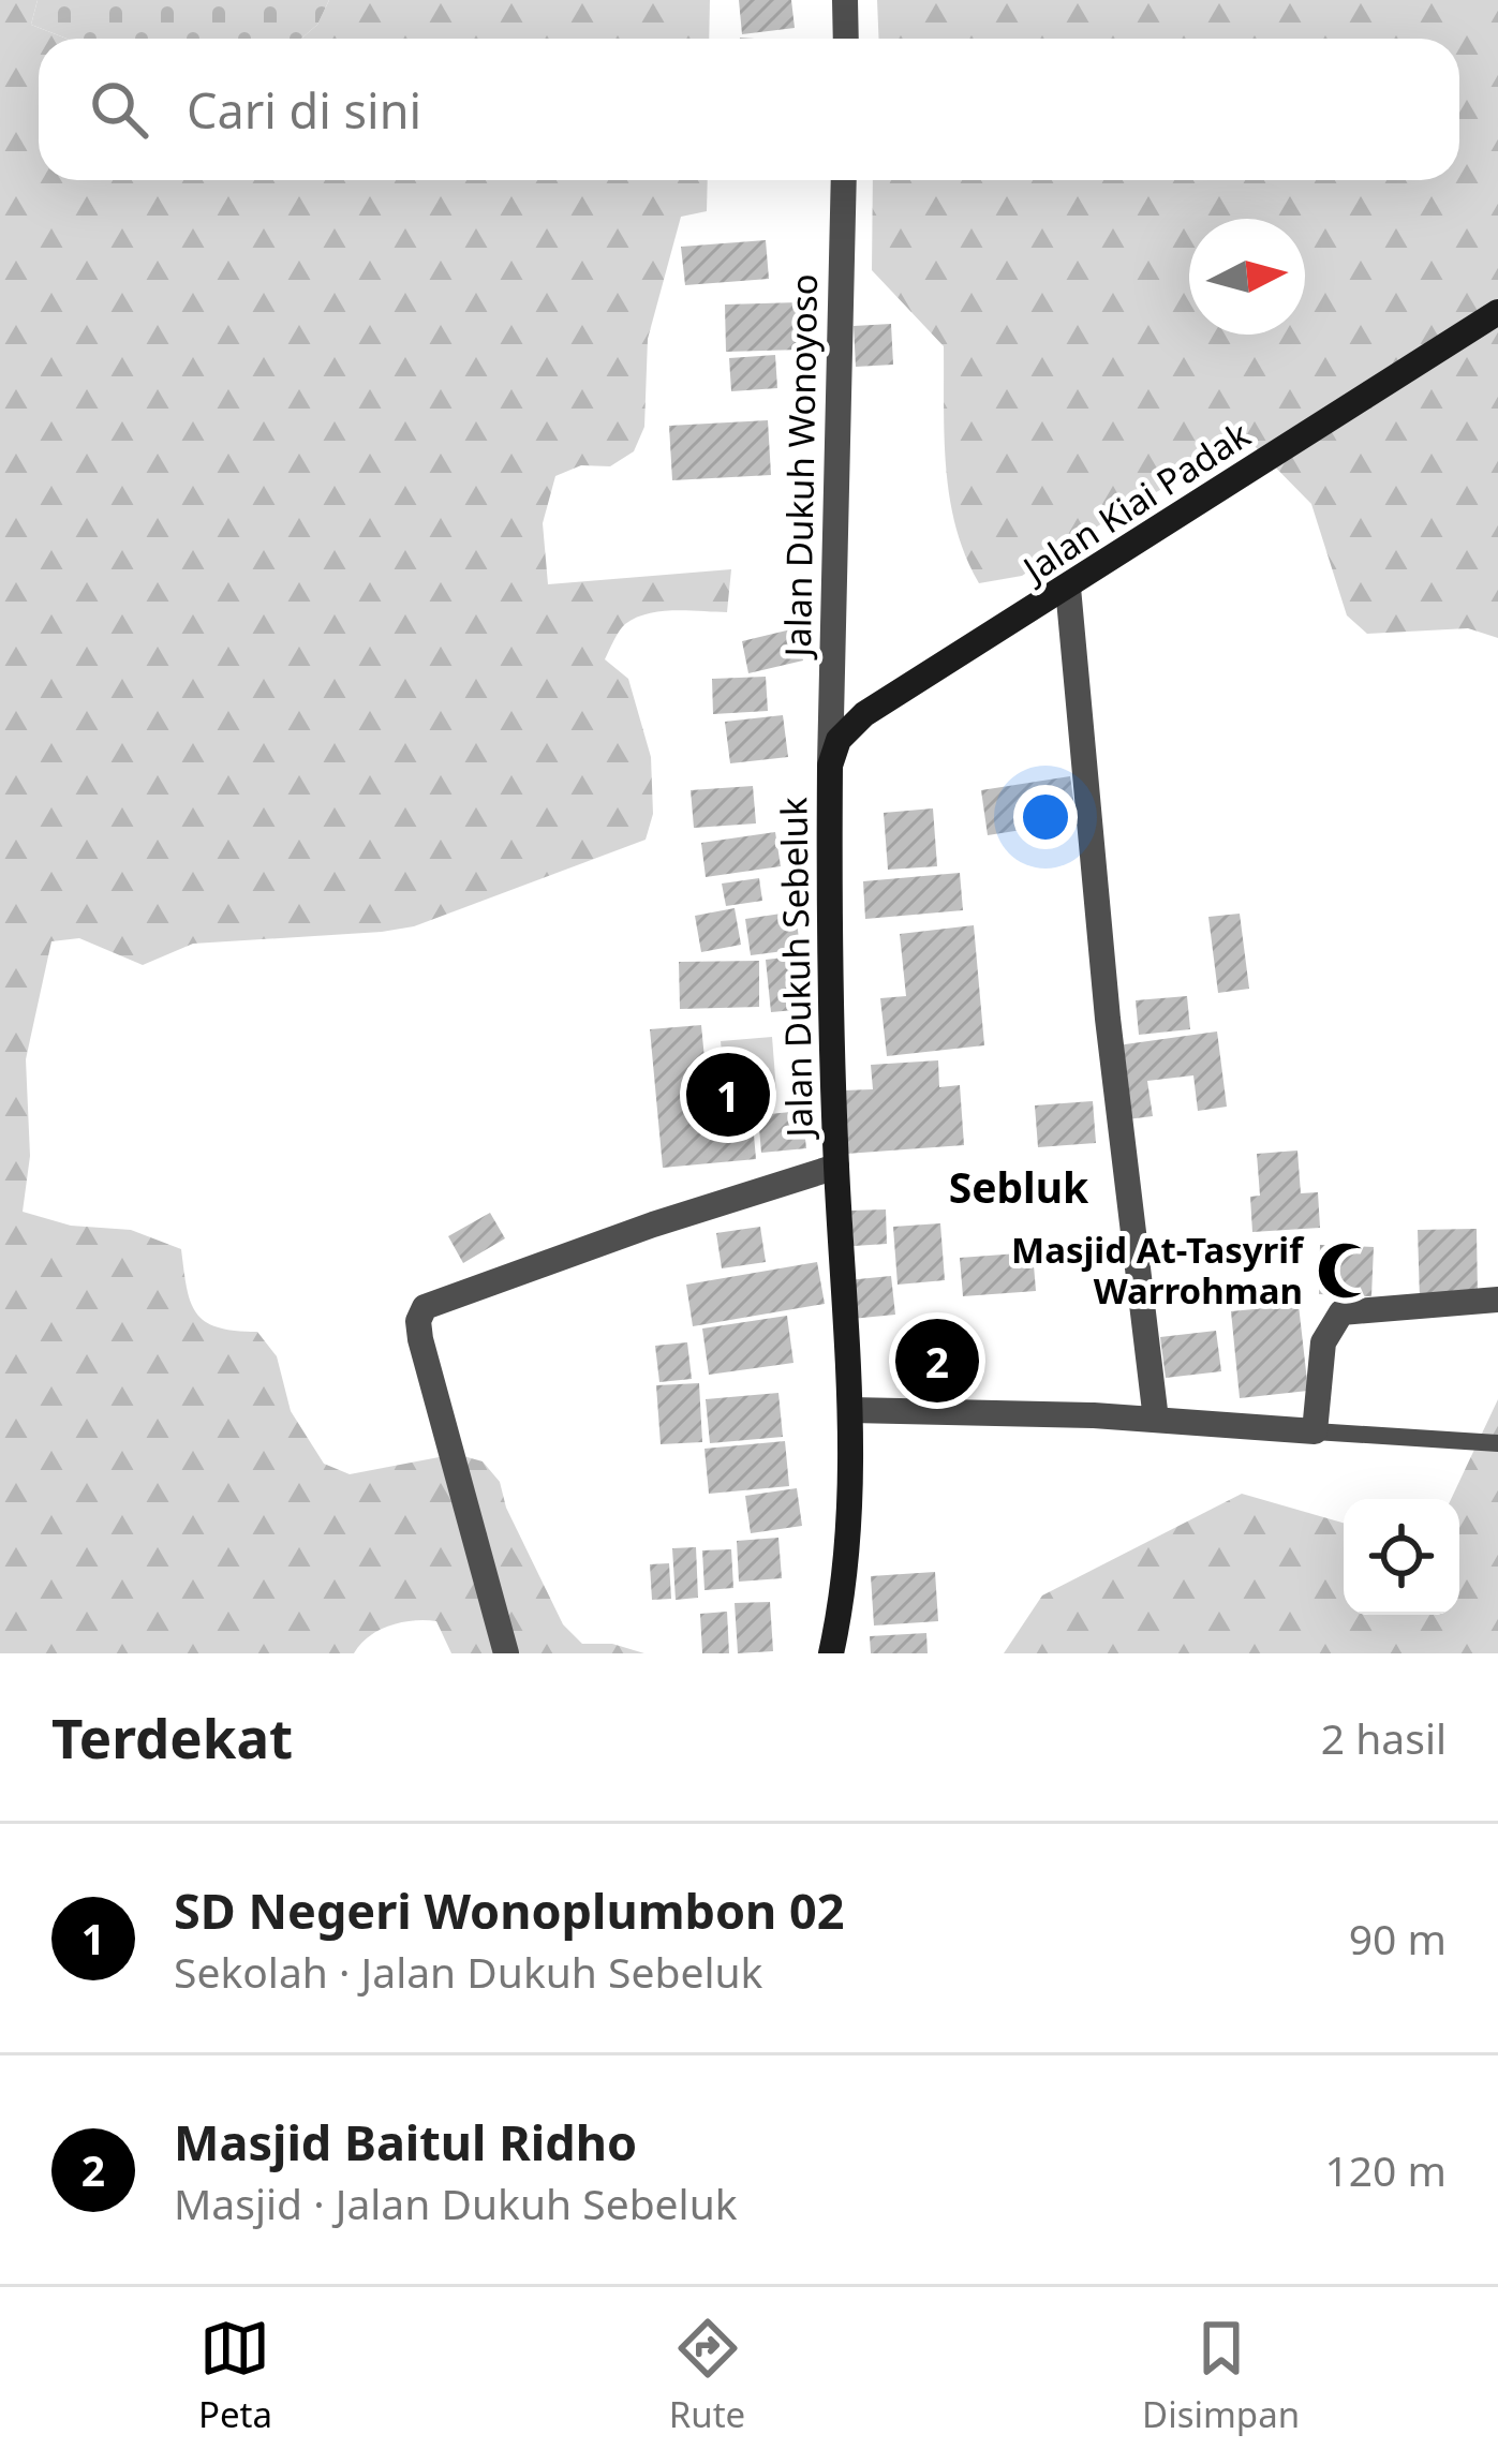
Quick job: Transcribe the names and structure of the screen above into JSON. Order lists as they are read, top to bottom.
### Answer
{
  "streets": {
    "street": ["Jalan Dukuh Wonoyoso", "Jalan Kiai Padak", "Jalan Dukuh Sebeluk"]
  },
  "crossings": [
    ["Jalan Dukuh Wonoyoso", "Jalan Kiai Padak"],
    ["Jalan Dukuh Wonoyoso", "Jalan Dukuh Sebeluk"],
    ["Jalan Kiai Padak", "Jalan Dukuh Sebeluk"]
  ],
  "districts": ["Sebluk"],
  "places": {
    "mosque": ["Masjid At-Tasyrif Warrohman"]
  },
  "north": "right",
  "page": {
    "search": "Cari di sini",
    "pins": ["1", "2"],
    "heading": ["Terdekat", "2 hasil"],
    "list": [
      {
        "mark": "1",
        "name": "SD Negeri Wonoplumbon 02",
        "note": "Sekolah · Jalan Dukuh Sebeluk",
        "value": "90 m"
      },
      {
        "mark": "2",
        "name": "Masjid Baitul Ridho",
        "note": "Masjid · Jalan Dukuh Sebeluk",
        "value": "120 m"
      }
    ],
    "nav": ["Peta", "Rute", "Disimpan"]
  }
}
